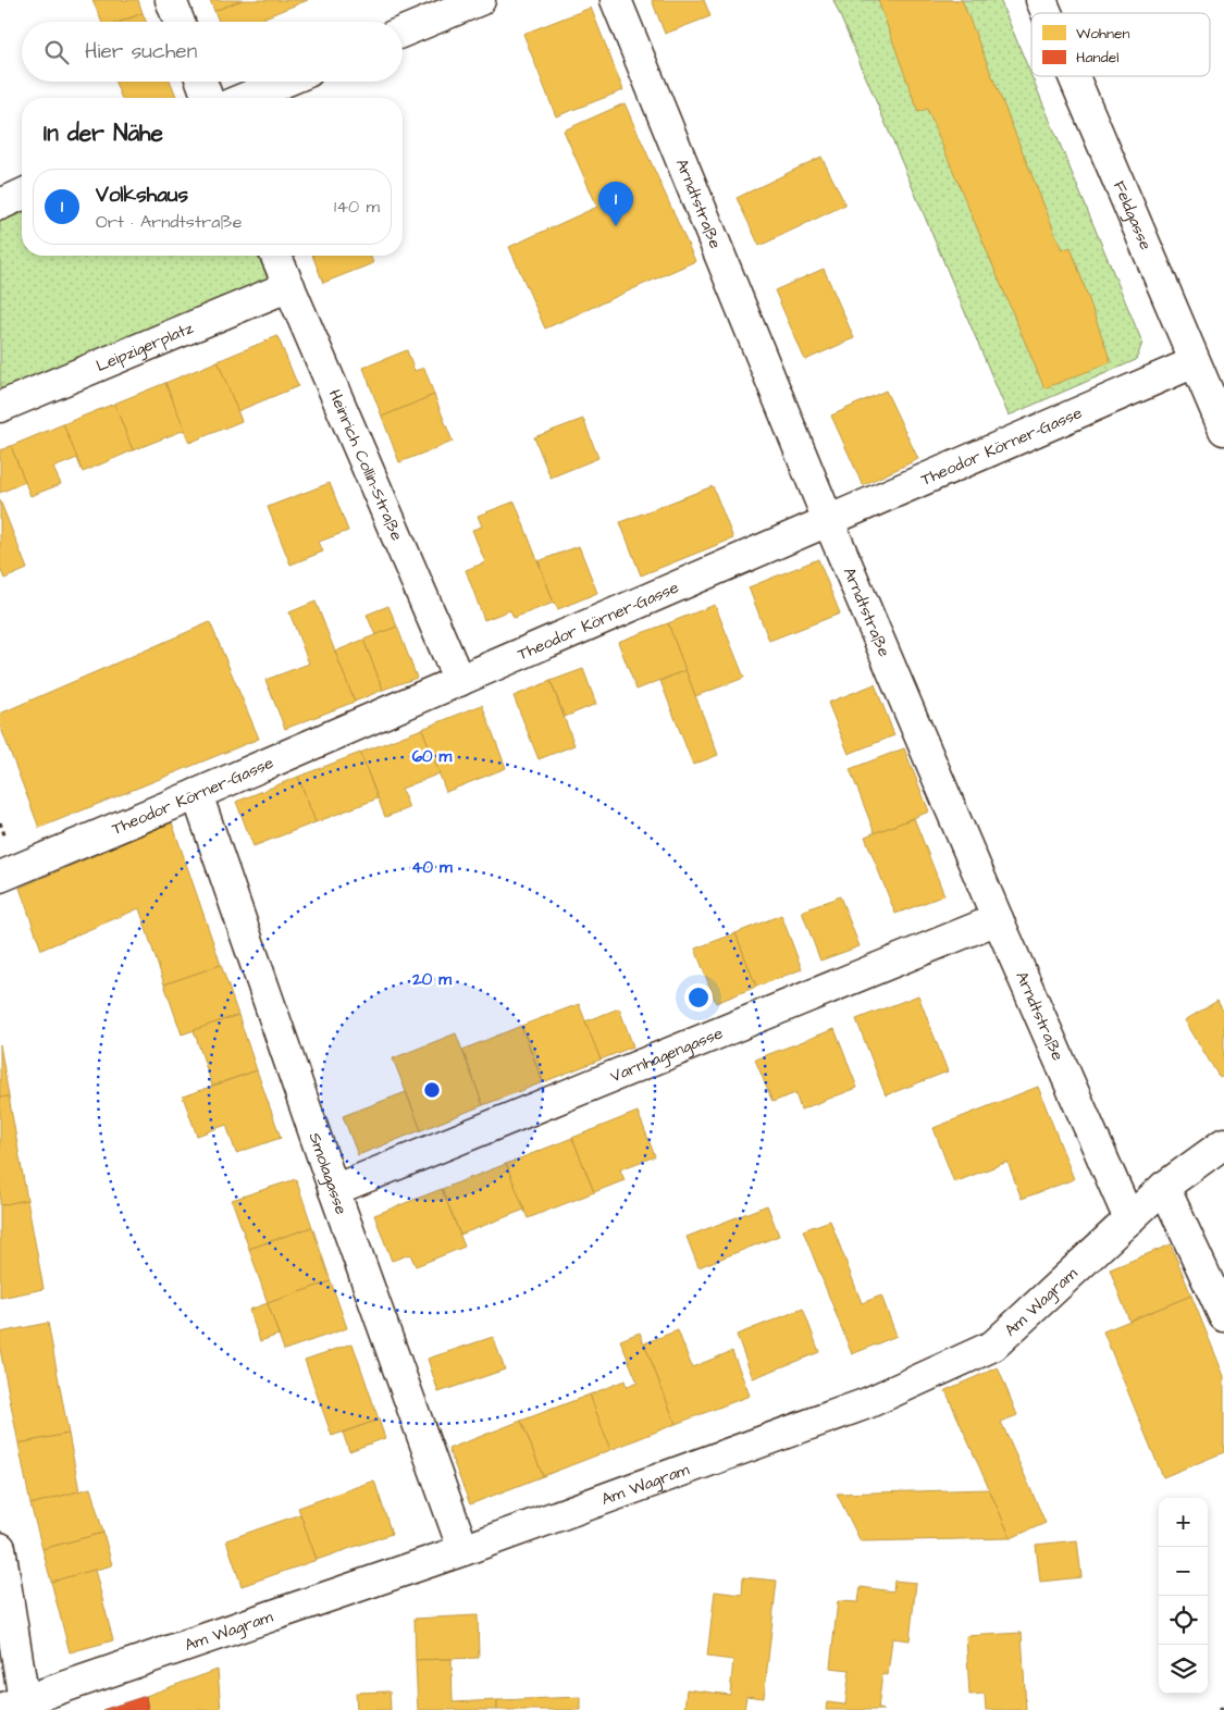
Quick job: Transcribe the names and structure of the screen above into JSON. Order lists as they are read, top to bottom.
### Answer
{
  "streets": {
    "street": [
      "Arndtstraße",
      "Feldgasse",
      "Leipzigerplatz",
      "Theodor Körner-Gasse",
      "Heinrich Collin-Straße",
      "Varnhagengasse",
      "Smolagasse",
      "Am Wagram"
    ]
  },
  "crossings": [
    ["Arndtstraße", "Theodor Körner-Gasse"],
    ["Arndtstraße", "Varnhagengasse"],
    ["Arndtstraße", "Am Wagram"],
    ["Feldgasse", "Theodor Körner-Gasse"],
    ["Leipzigerplatz", "Heinrich Collin-Straße"],
    ["Theodor Körner-Gasse", "Heinrich Collin-Straße"],
    ["Theodor Körner-Gasse", "Smolagasse"],
    ["Varnhagengasse", "Smolagasse"],
    ["Smolagasse", "Am Wagram"]
  ],
  "legend": ["Wohnen", "Handel"],
  "page": {
    "search": "Hier suchen",
    "heading": "In der Nähe",
    "list": [
      {
        "mark": "1",
        "name": "Volkshaus",
        "note": "Ort · Arndtstraße",
        "value": "140 m"
      }
    ],
    "pins": "1",
    "map_buttons": ["+", "−"]
  },
  "rings": ["60 m", "40 m", "20 m"]
}
